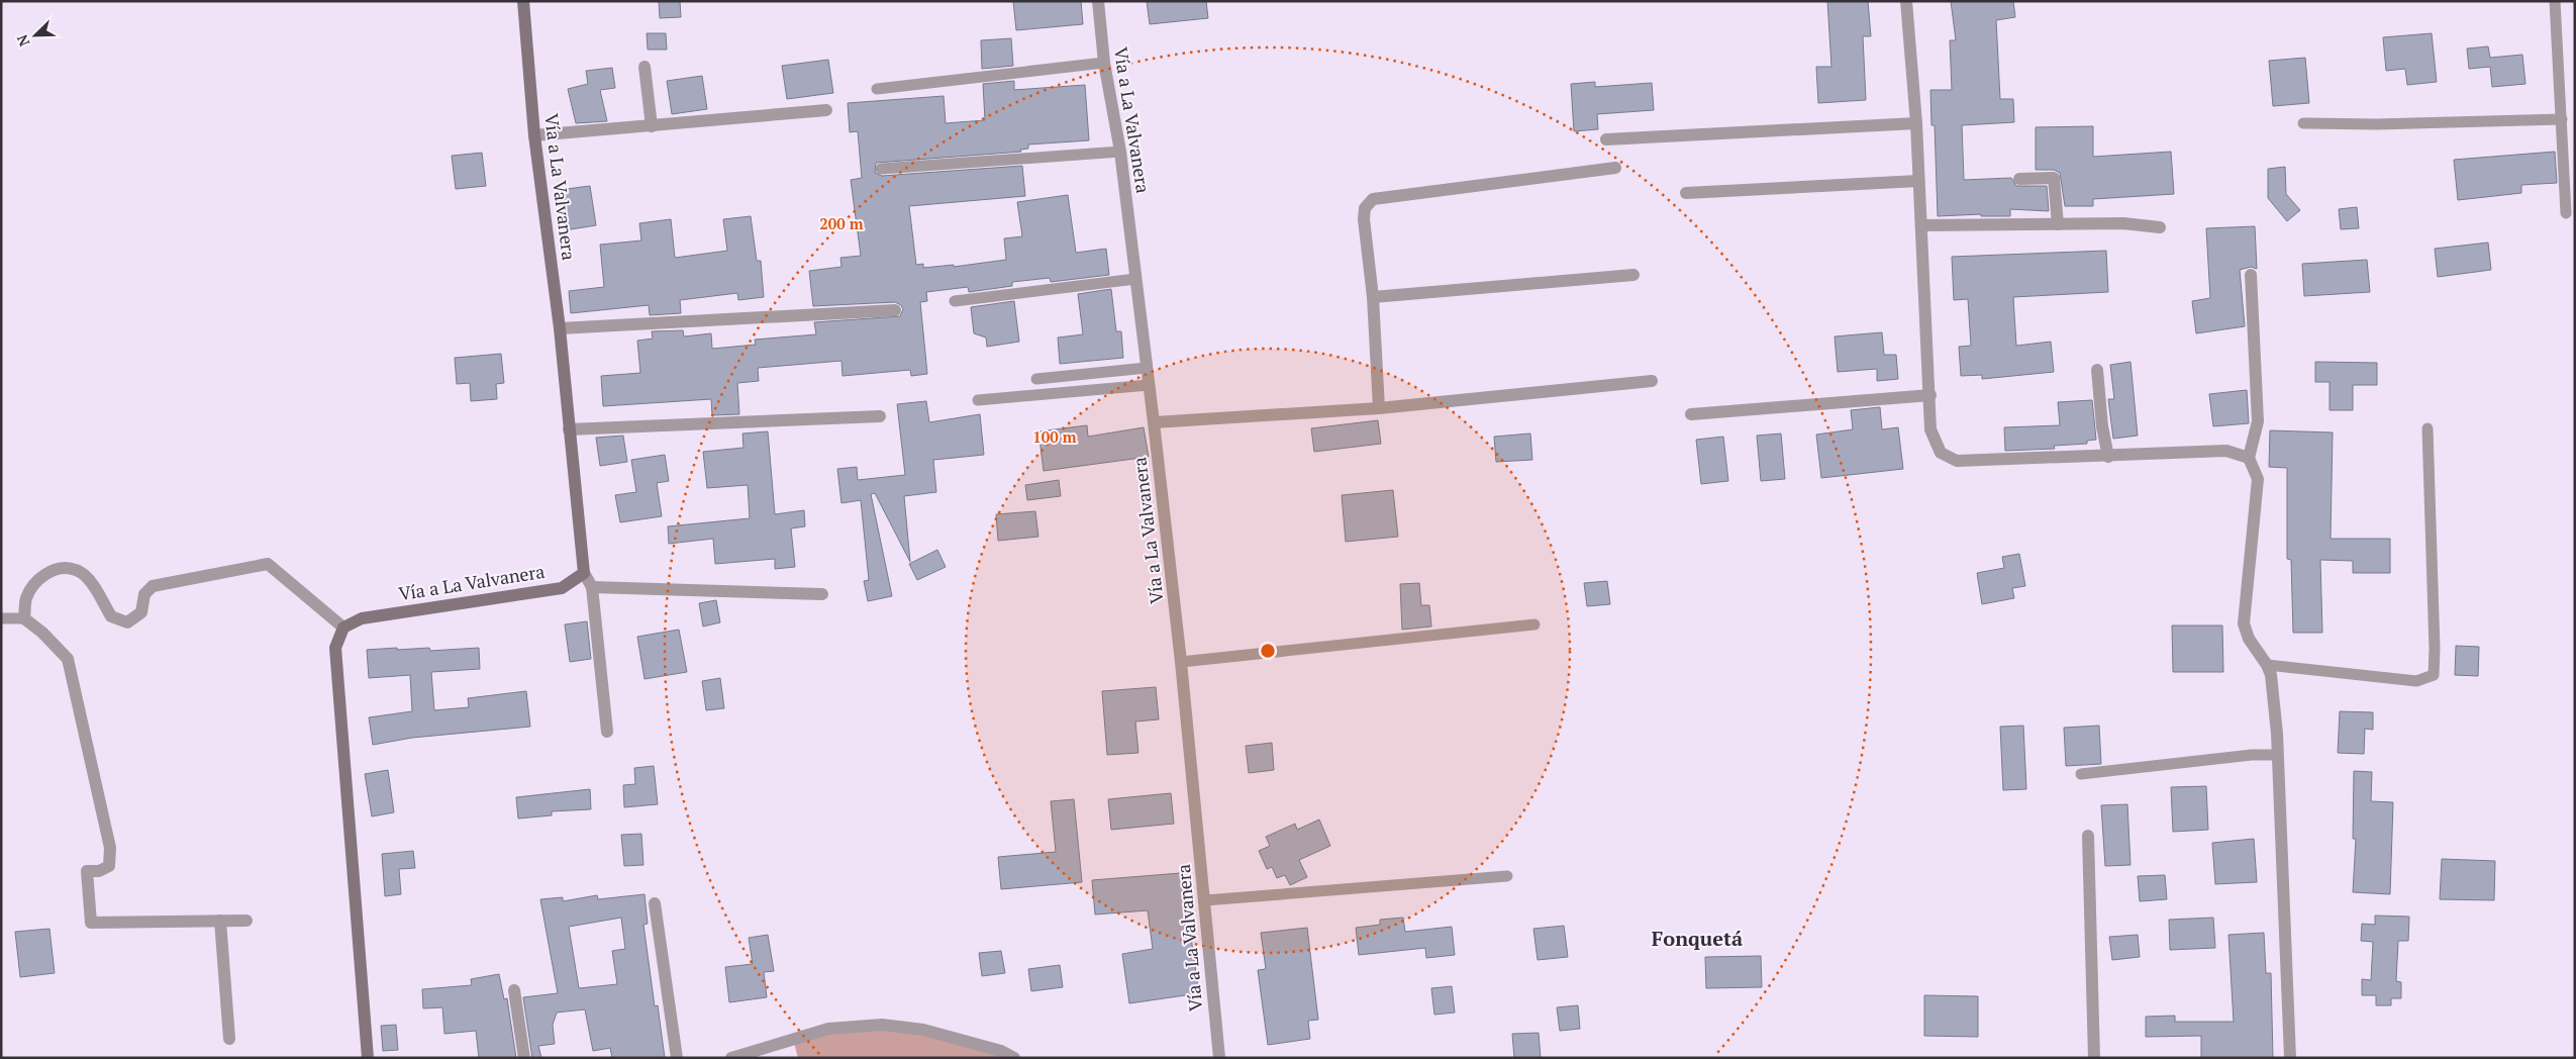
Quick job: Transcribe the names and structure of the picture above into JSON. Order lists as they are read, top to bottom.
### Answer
{
  "streets": {
    "street": ["Vía a La Valvanera"]
  },
  "districts": ["Fonquetá"],
  "north": "bottom left",
  "rings": ["200 m", "100 m"]
}
